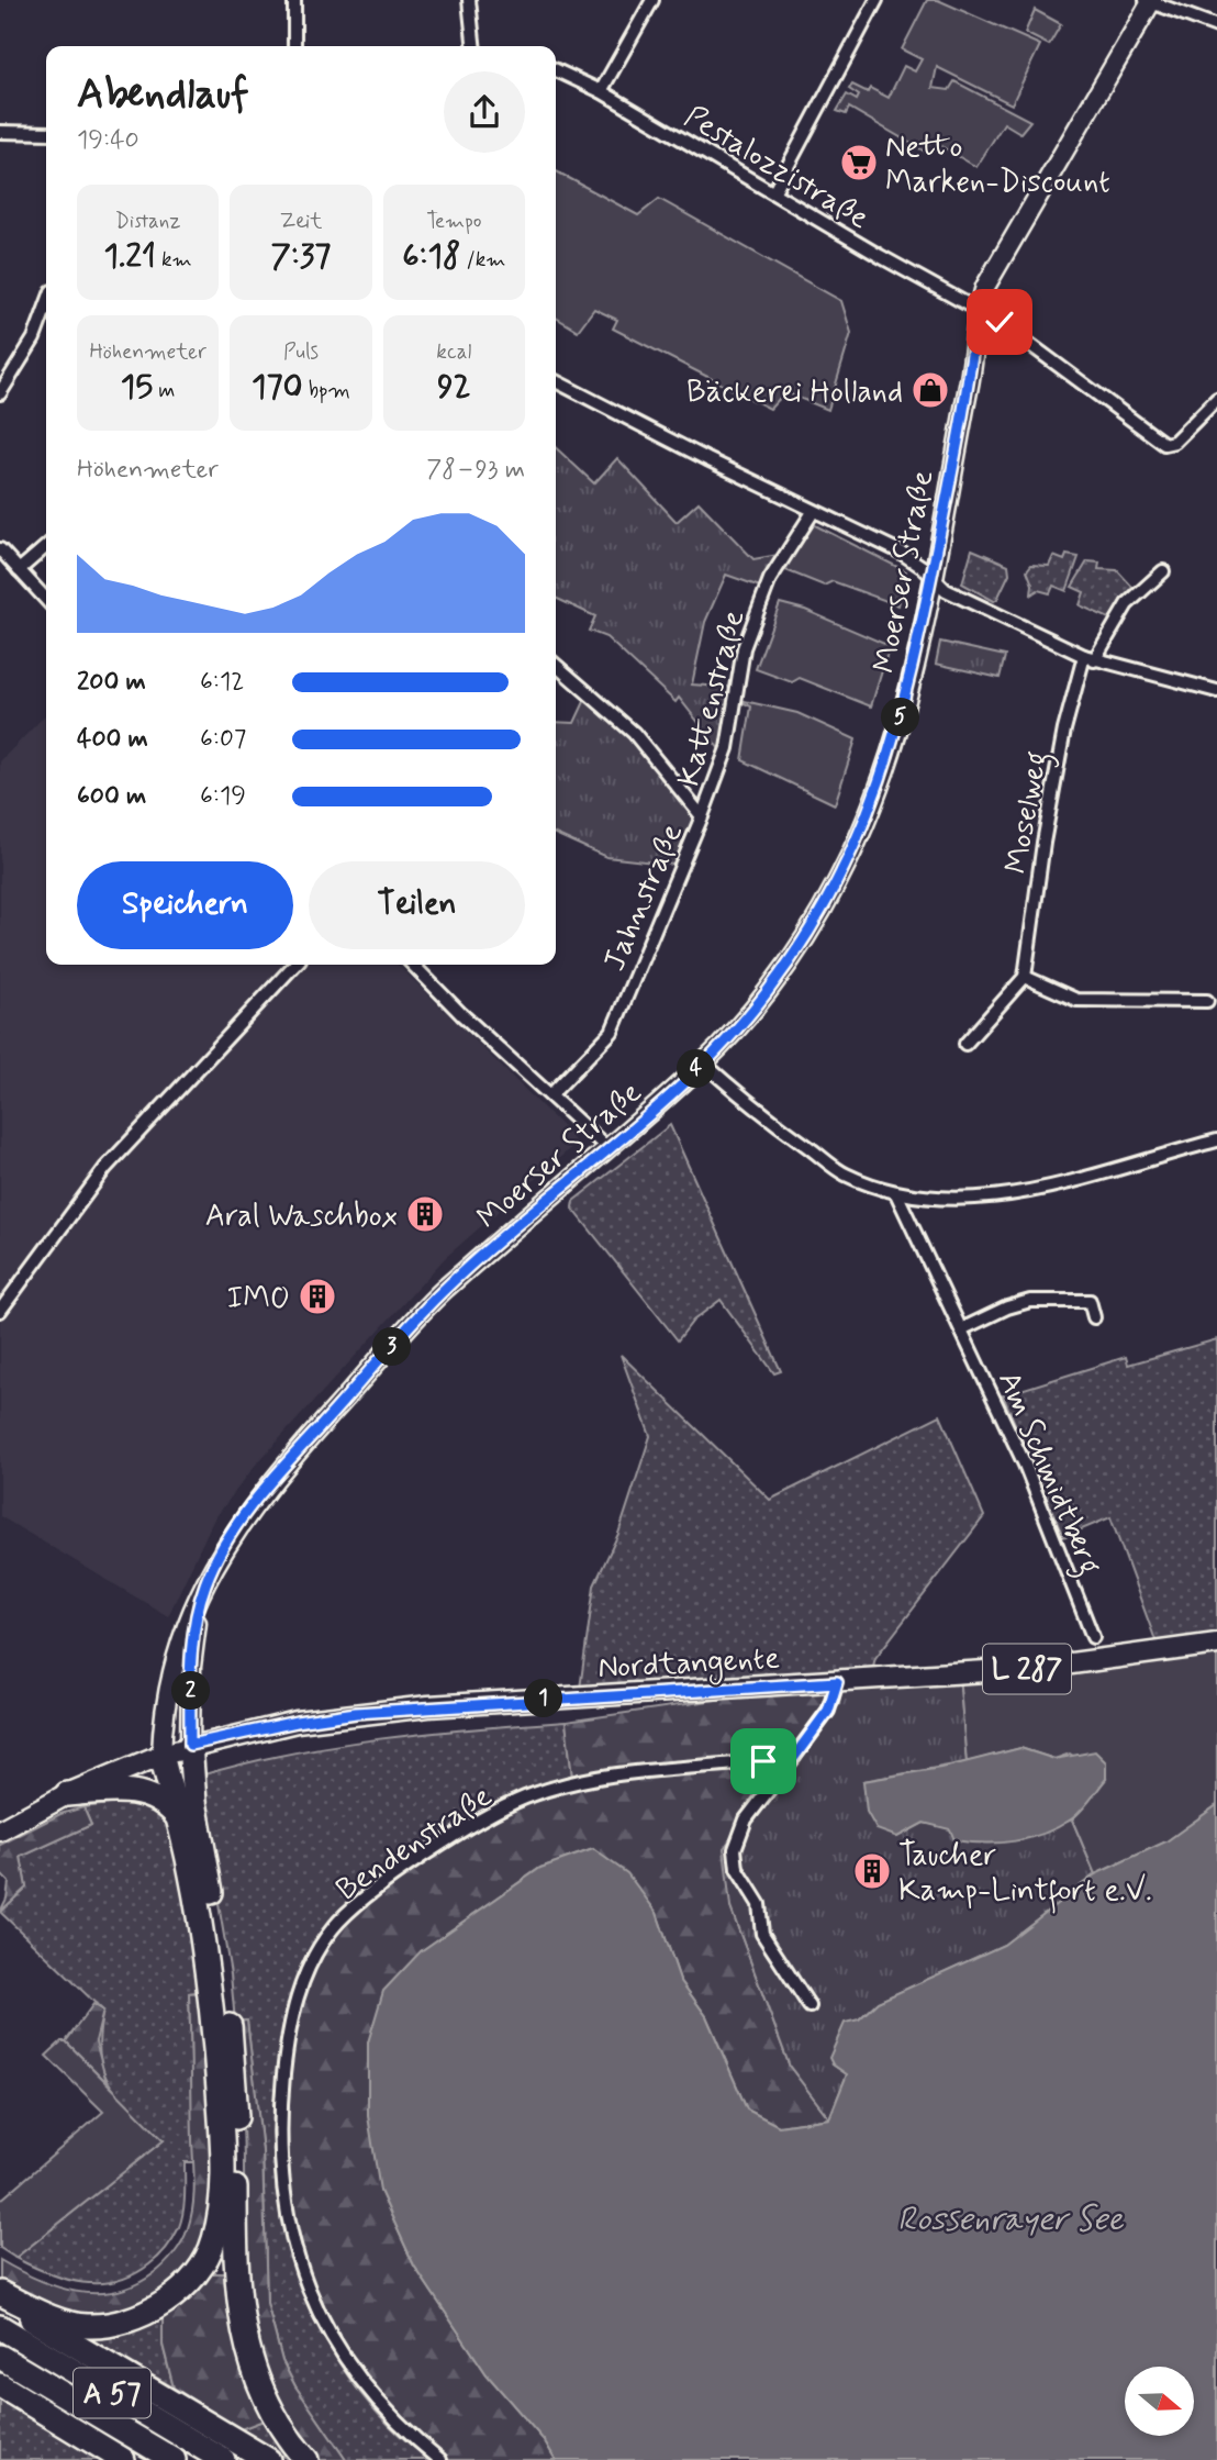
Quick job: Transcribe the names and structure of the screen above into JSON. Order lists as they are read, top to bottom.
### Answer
{
  "streets": {
    "highway": ["A 57"],
    "main road": ["Nordtangente", "L 287"],
    "street": [
      "Pestalozzistraße",
      "Moerser Straße",
      "Kattenstraße",
      "Moselweg",
      "Jahnstraße",
      "Am Schmidtberg",
      "Bendenstraße"
    ]
  },
  "crossings": [
    ["Pestalozzistraße", "Moerser Straße"],
    ["Moerser Straße", "Nordtangente"],
    ["Kattenstraße", "Jahnstraße"]
  ],
  "water": ["Rossenrayer See"],
  "places": {
    "supermarket": ["Netto Marken-Discount"],
    "shop": ["Bäckerei Holland"],
    "building": ["Aral Waschbox", "IMO", "Taucher Kamp-Lintfort e.V."]
  },
  "north": "right",
  "page": {
    "heading": ["Abendlauf", "19:40"],
    "stats": [
      ["Distanz", "1.21 km"],
      ["Zeit", "7:37"],
      ["Tempo", "6:18 /km"],
      ["Höhenmeter", "15 m"],
      ["Puls", "170 bpm"],
      ["kcal", "92"]
    ],
    "chart": ["Höhenmeter", "78–93 m"],
    "list": [
      {
        "name": "200 m",
        "note": "6:12"
      },
      {
        "name": "400 m",
        "note": "6:07"
      },
      {
        "name": "600 m",
        "note": "6:19"
      }
    ],
    "pins": [
      "5",
      "4",
      "3",
      "2",
      "1"
    ],
    "buttons": ["Speichern", "Teilen"]
  }
}
